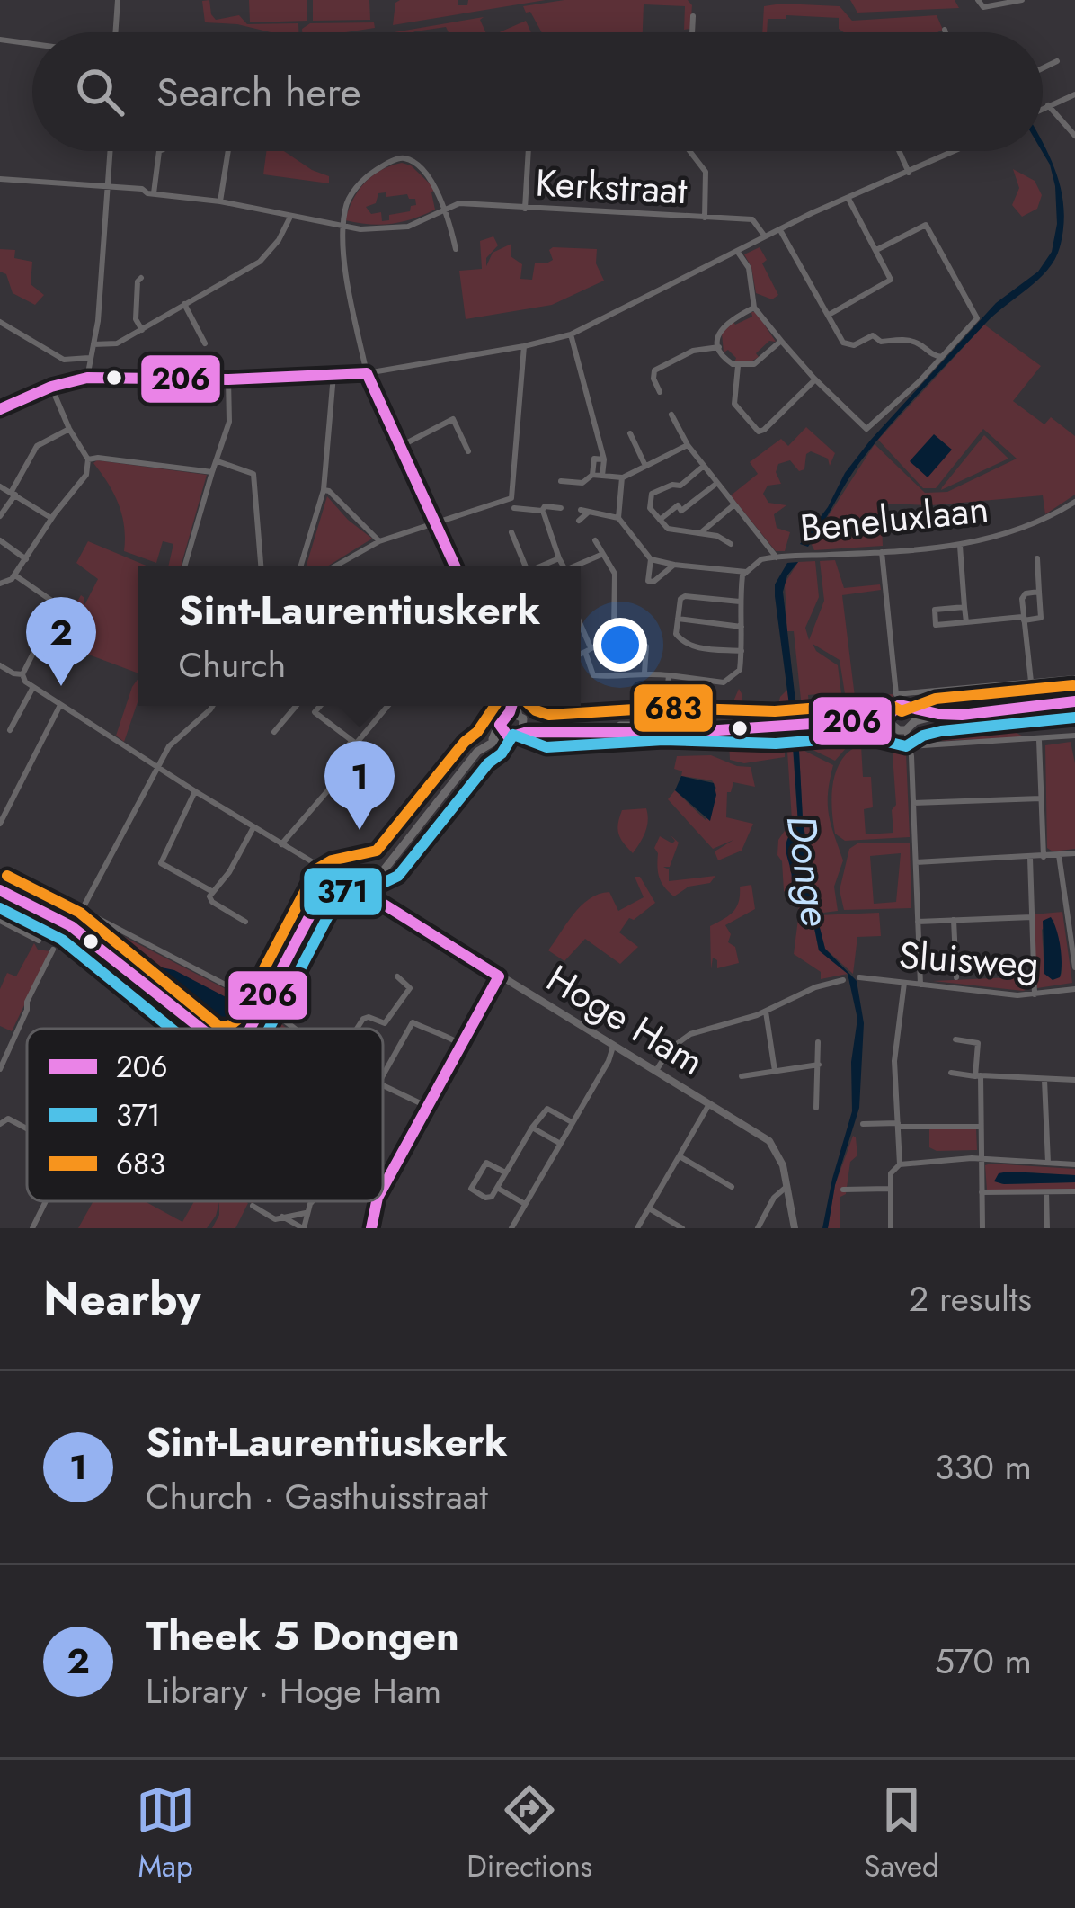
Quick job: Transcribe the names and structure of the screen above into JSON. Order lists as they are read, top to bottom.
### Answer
{
  "streets": {
    "street": [
      "Kerkstraat",
      "Beneluxlaan",
      "Sluisweg",
      "Hoge Ham"
    ]
  },
  "crossings": [
    ["Sluisweg", "Hoge Ham"]
  ],
  "water": ["Donge"],
  "lines": ["transit line 206", "transit line 683", "transit line 371"],
  "legend": ["206", "371", "683"],
  "page": {
    "search": "Search here",
    "popup": ["Sint-Laurentiuskerk", "Church"],
    "pins": ["2", "1"],
    "heading": ["Nearby", "2 results"],
    "list": [
      {
        "mark": "1",
        "name": "Sint-Laurentiuskerk",
        "note": "Church · Gasthuisstraat",
        "value": "330 m"
      },
      {
        "mark": "2",
        "name": "Theek 5 Dongen",
        "note": "Library · Hoge Ham",
        "value": "570 m"
      }
    ],
    "nav": ["Map", "Directions", "Saved"]
  }
}
